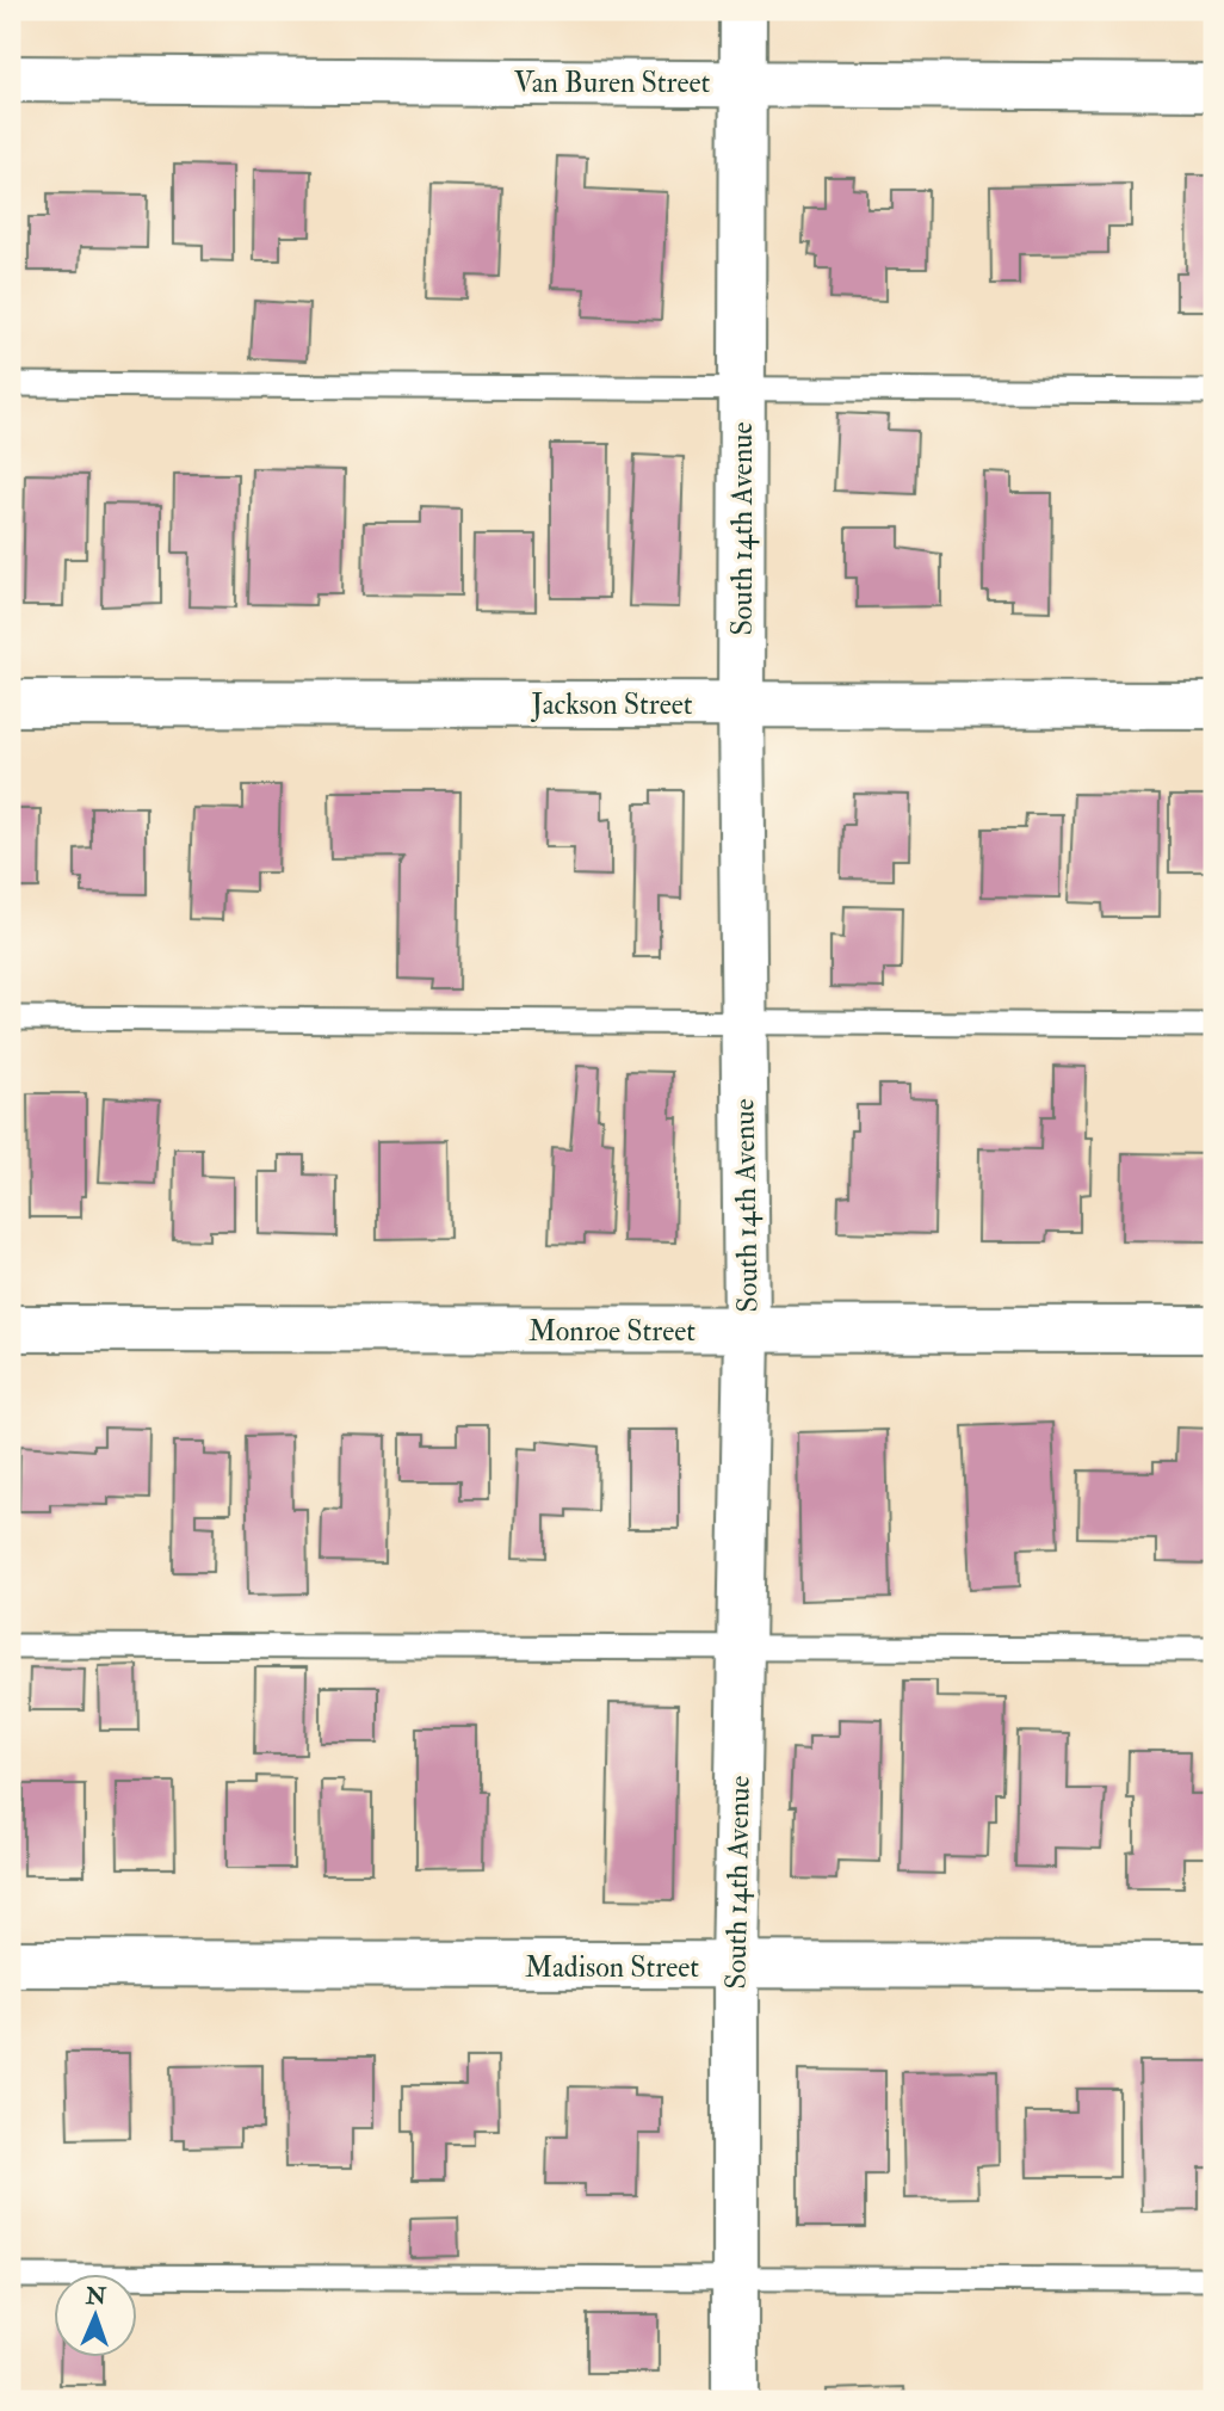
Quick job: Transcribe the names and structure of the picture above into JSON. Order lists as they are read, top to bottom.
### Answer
{
  "streets": {
    "street": [
      "Van Buren Street",
      "South 14th Avenue",
      "Jackson Street",
      "Monroe Street",
      "Madison Street"
    ]
  },
  "crossings": [
    ["Van Buren Street", "South 14th Avenue"],
    ["South 14th Avenue", "Jackson Street"],
    ["South 14th Avenue", "Monroe Street"],
    ["South 14th Avenue", "Madison Street"]
  ],
  "north": "top"
}
